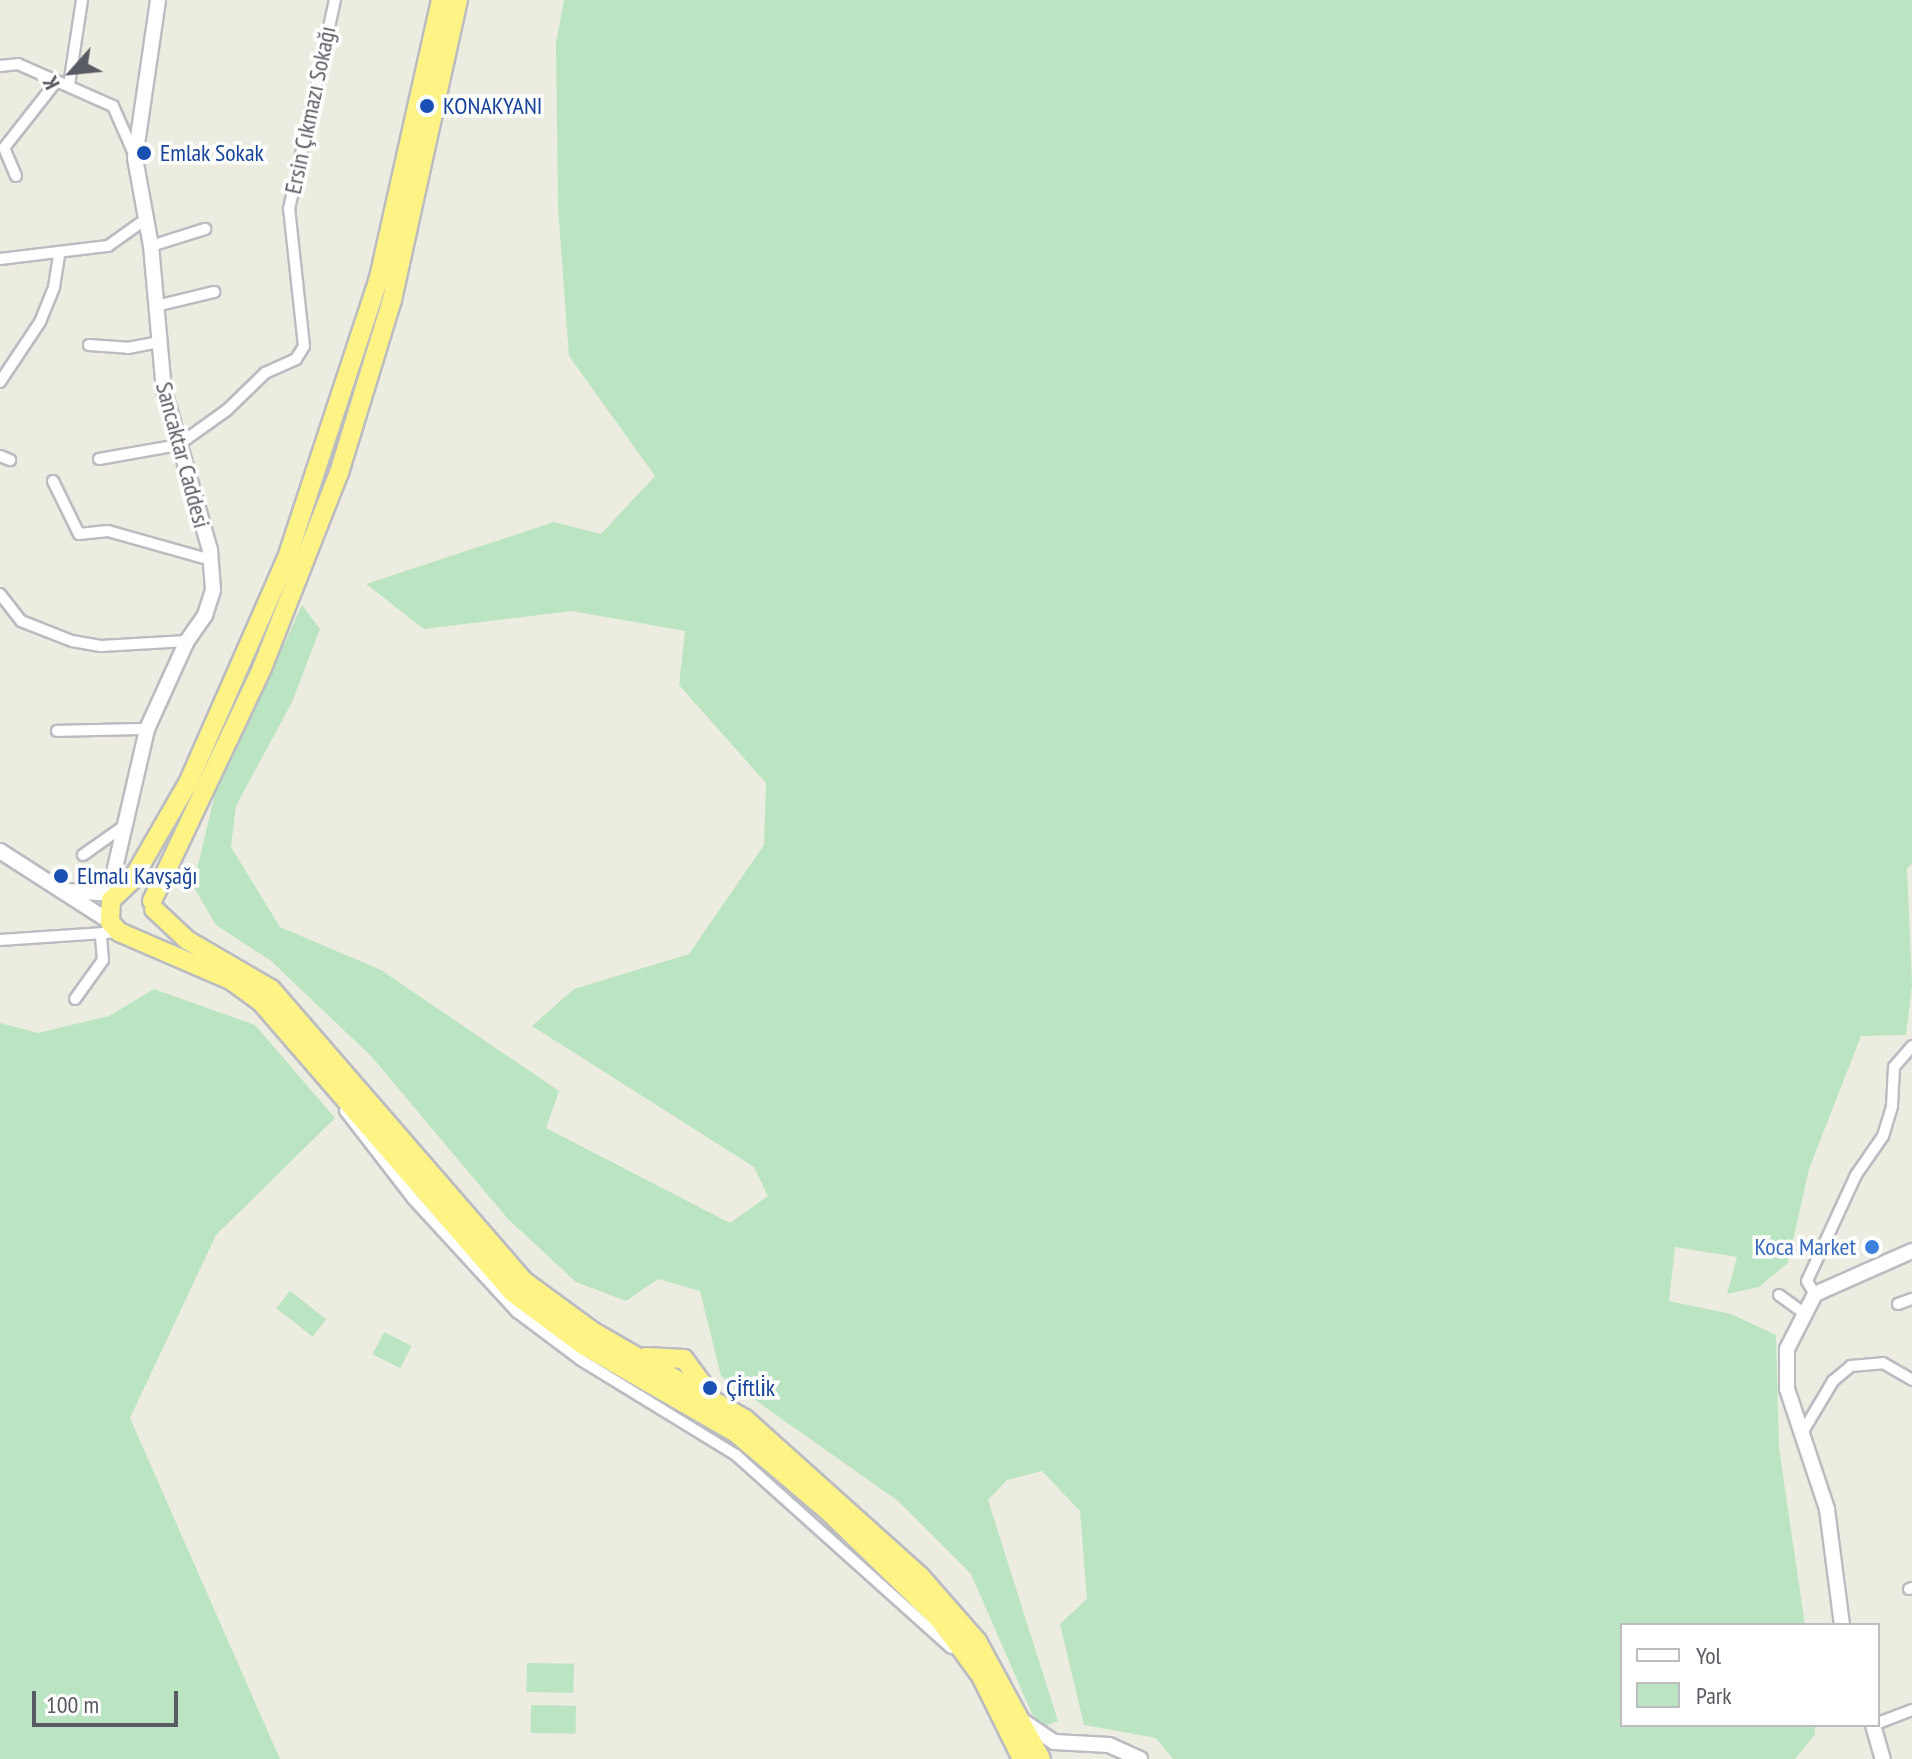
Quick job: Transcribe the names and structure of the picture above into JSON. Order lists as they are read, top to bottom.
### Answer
{
  "streets": {
    "street": ["Ersin Çıkmazı Sokağı", "Sancaktar Caddesi"]
  },
  "crossings": [
    ["Ersin Çıkmazı Sokağı", "Sancaktar Caddesi"]
  ],
  "places": [
    "KONAKYANI",
    "Emlak Sokak",
    "Elmalı Kavşağı",
    "Koca Market",
    "Çi̇ftli̇k"
  ],
  "legend": ["Yol", "Park"],
  "scale_bar": "100 m",
  "north": "bottom left"
}
